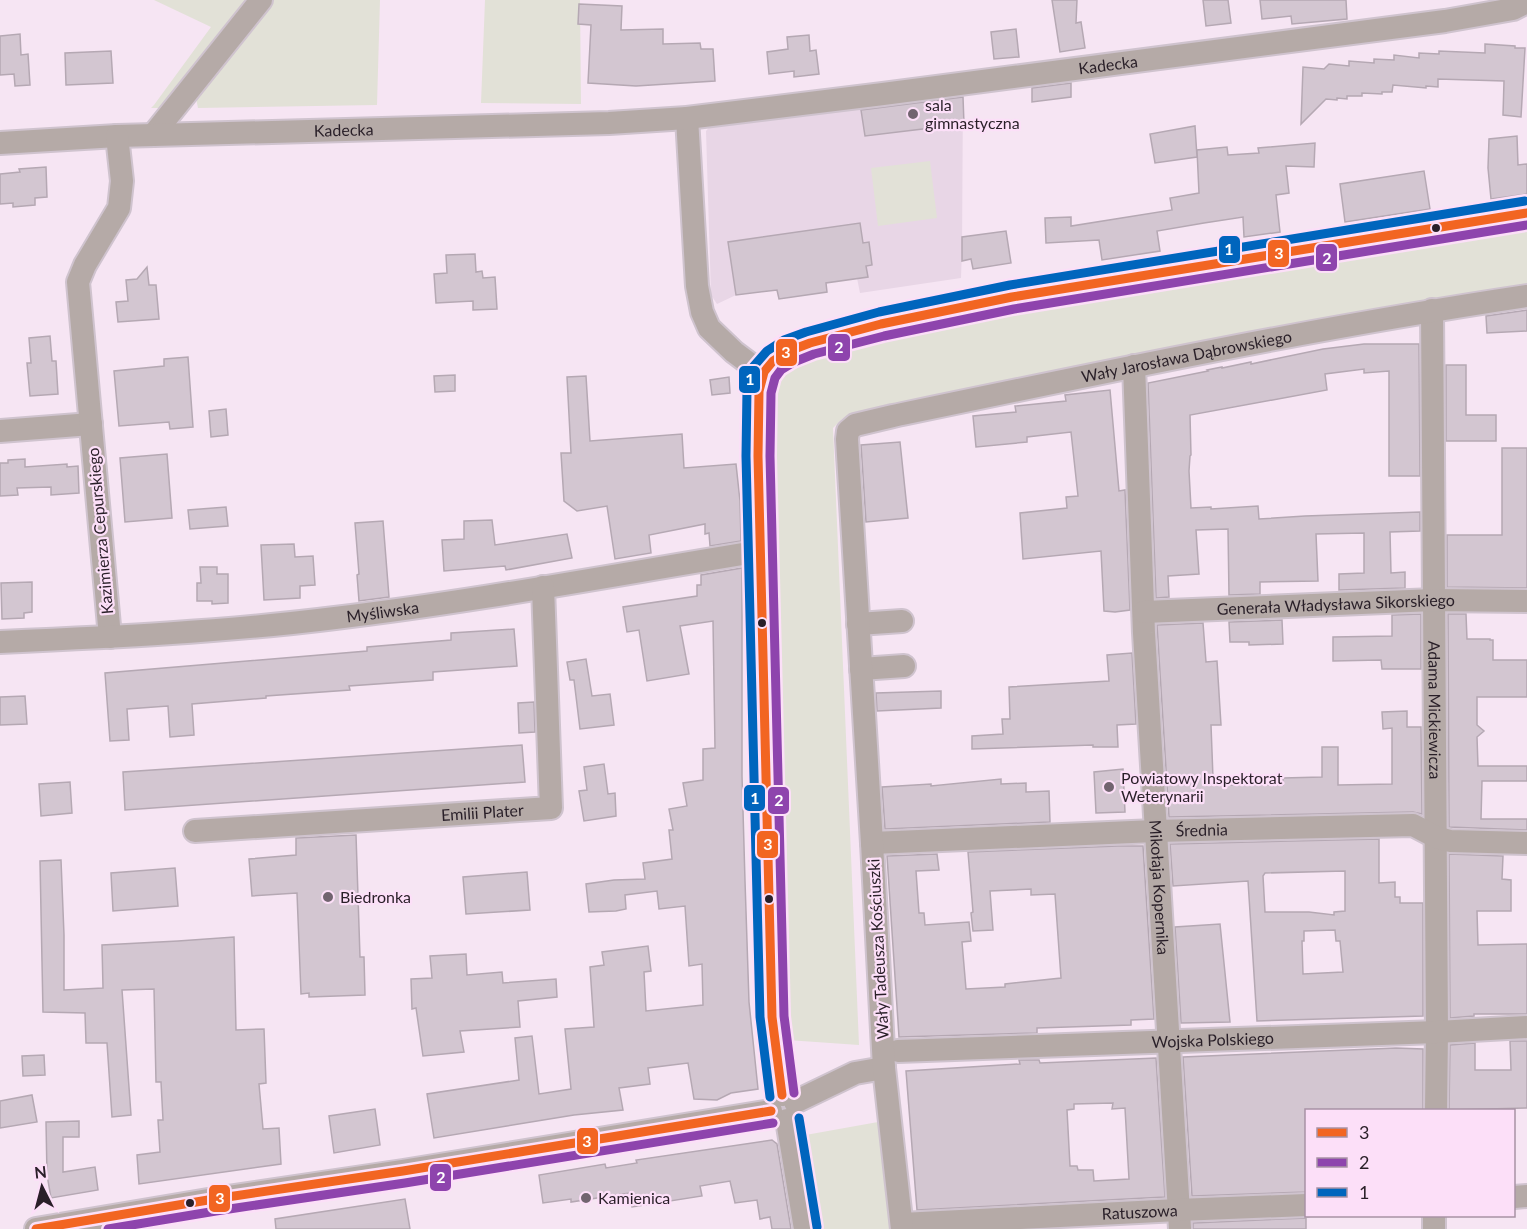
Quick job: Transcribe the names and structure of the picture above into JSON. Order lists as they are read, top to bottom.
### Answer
{
  "streets": {
    "street": [
      "Kadecka",
      "Wały Jarosława Dąbrowskiego",
      "Kazimierza Cepurskiego",
      "Generała Władysława Sikorskiego",
      "Myśliwska",
      "Adama Mickiewicza",
      "Emilii Plater",
      "Średnia",
      "Mikołaja Kopernika",
      "Wały Tadeusza Kościuszki",
      "Wojska Polskiego",
      "Ratuszowa"
    ]
  },
  "crossings": [
    ["Kadecka", "Kazimierza Cepurskiego"],
    ["Wały Jarosława Dąbrowskiego", "Adama Mickiewicza"],
    ["Wały Jarosława Dąbrowskiego", "Mikołaja Kopernika"],
    ["Wały Jarosława Dąbrowskiego", "Wały Tadeusza Kościuszki"],
    ["Kazimierza Cepurskiego", "Myśliwska"],
    ["Generała Władysława Sikorskiego", "Adama Mickiewicza"],
    ["Generała Władysława Sikorskiego", "Mikołaja Kopernika"],
    ["Myśliwska", "Emilii Plater"],
    ["Adama Mickiewicza", "Średnia"],
    ["Adama Mickiewicza", "Wojska Polskiego"],
    ["Średnia", "Mikołaja Kopernika"],
    ["Średnia", "Wały Tadeusza Kościuszki"],
    ["Mikołaja Kopernika", "Wojska Polskiego"],
    ["Mikołaja Kopernika", "Ratuszowa"],
    ["Wały Tadeusza Kościuszki", "Wojska Polskiego"],
    ["Wały Tadeusza Kościuszki", "Ratuszowa"]
  ],
  "places": [
    "sala gimnastyczna",
    "Powiatowy Inspektorat Weterynarii",
    "Biedronka",
    "Kamienica"
  ],
  "lines": ["transit line 1", "transit line 3", "transit line 2"],
  "legend": ["3", "2", "1"],
  "north": "top"
}
